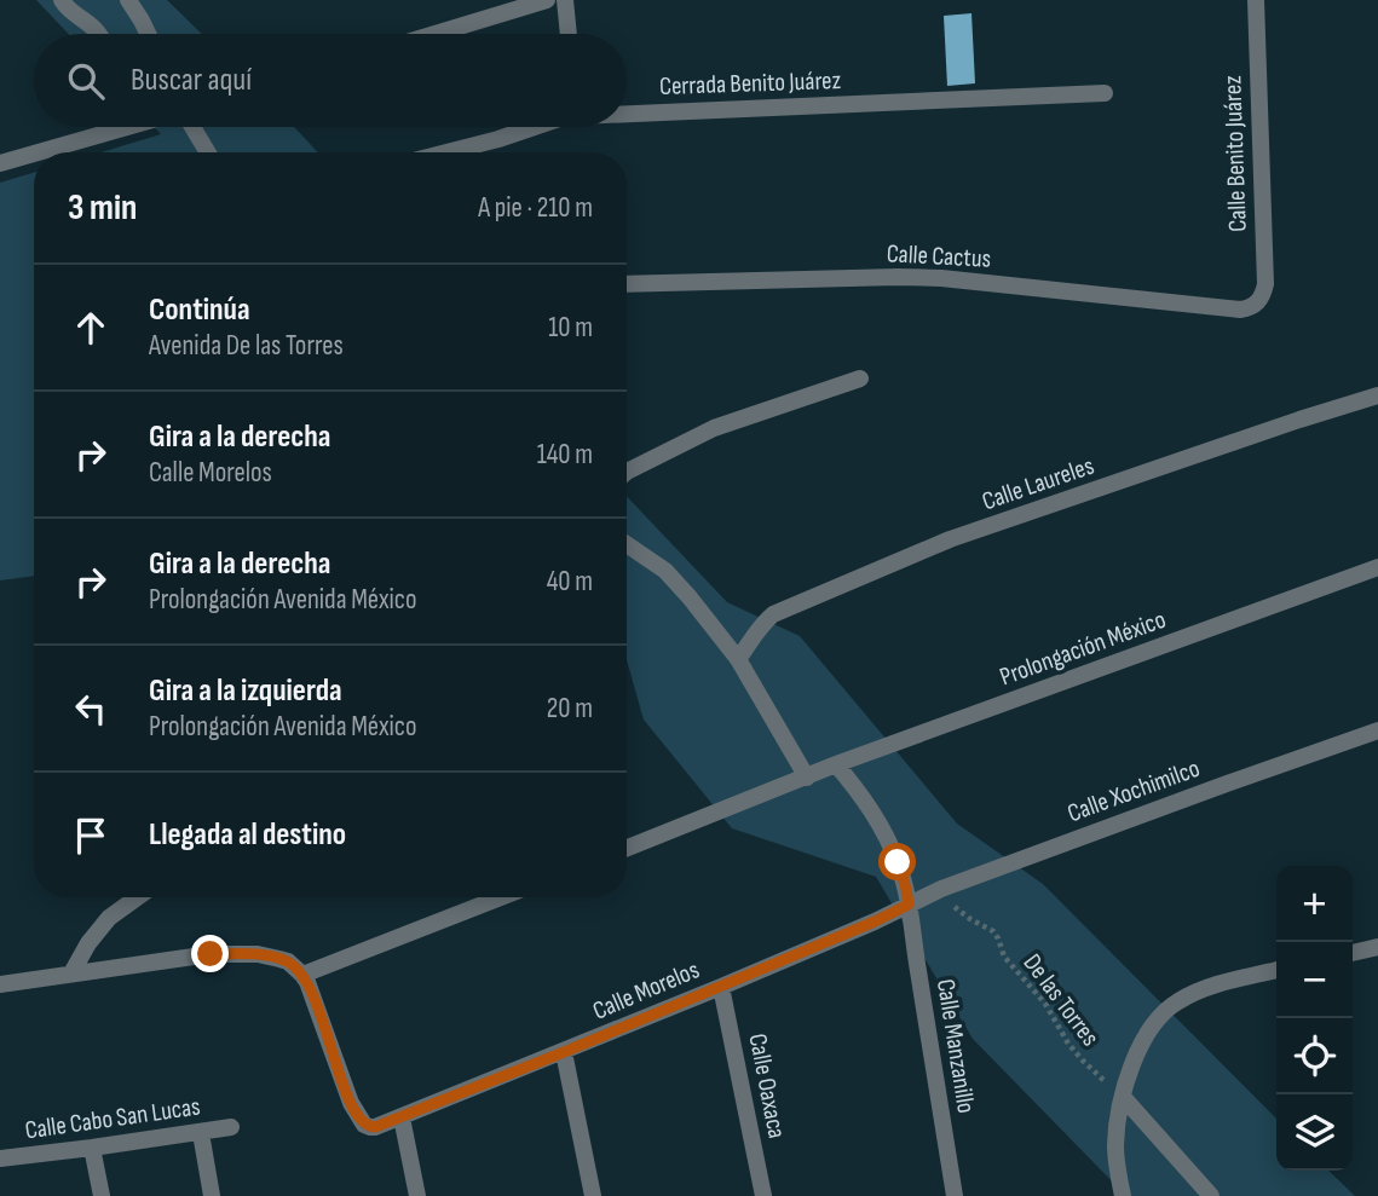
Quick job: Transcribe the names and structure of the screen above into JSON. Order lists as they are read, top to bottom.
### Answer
{
  "streets": {
    "street": [
      "Cerrada Benito Juárez",
      "Calle Benito Juárez",
      "Calle Cactus",
      "Calle Laureles",
      "Prolongación México",
      "Calle Xochimilco",
      "Calle Morelos",
      "Calle Manzanillo",
      "Calle Oaxaca",
      "Calle Cabo San Lucas"
    ],
    "path": ["De las Torres"]
  },
  "crossings": [
    ["Calle Benito Juárez", "Calle Cactus"],
    ["Prolongación México", "Calle Manzanillo"],
    ["Calle Xochimilco", "Calle Morelos"],
    ["Calle Xochimilco", "De las Torres"],
    ["Calle Xochimilco", "Calle Manzanillo"],
    ["Calle Morelos", "Calle Manzanillo"],
    ["Calle Morelos", "Calle Oaxaca"]
  ],
  "page": {
    "search": "Buscar aquí",
    "heading": ["3 min", "A pie · 210 m"],
    "list": [
      ["Continúa", "Avenida De las Torres", "10 m"],
      ["Gira a la derecha", "Calle Morelos", "140 m"],
      ["Gira a la derecha", "Prolongación Avenida México", "40 m"],
      ["Gira a la izquierda", "Prolongación Avenida México", "20 m"],
      "Llegada al destino"
    ],
    "map_buttons": ["+", "−"]
  }
}
